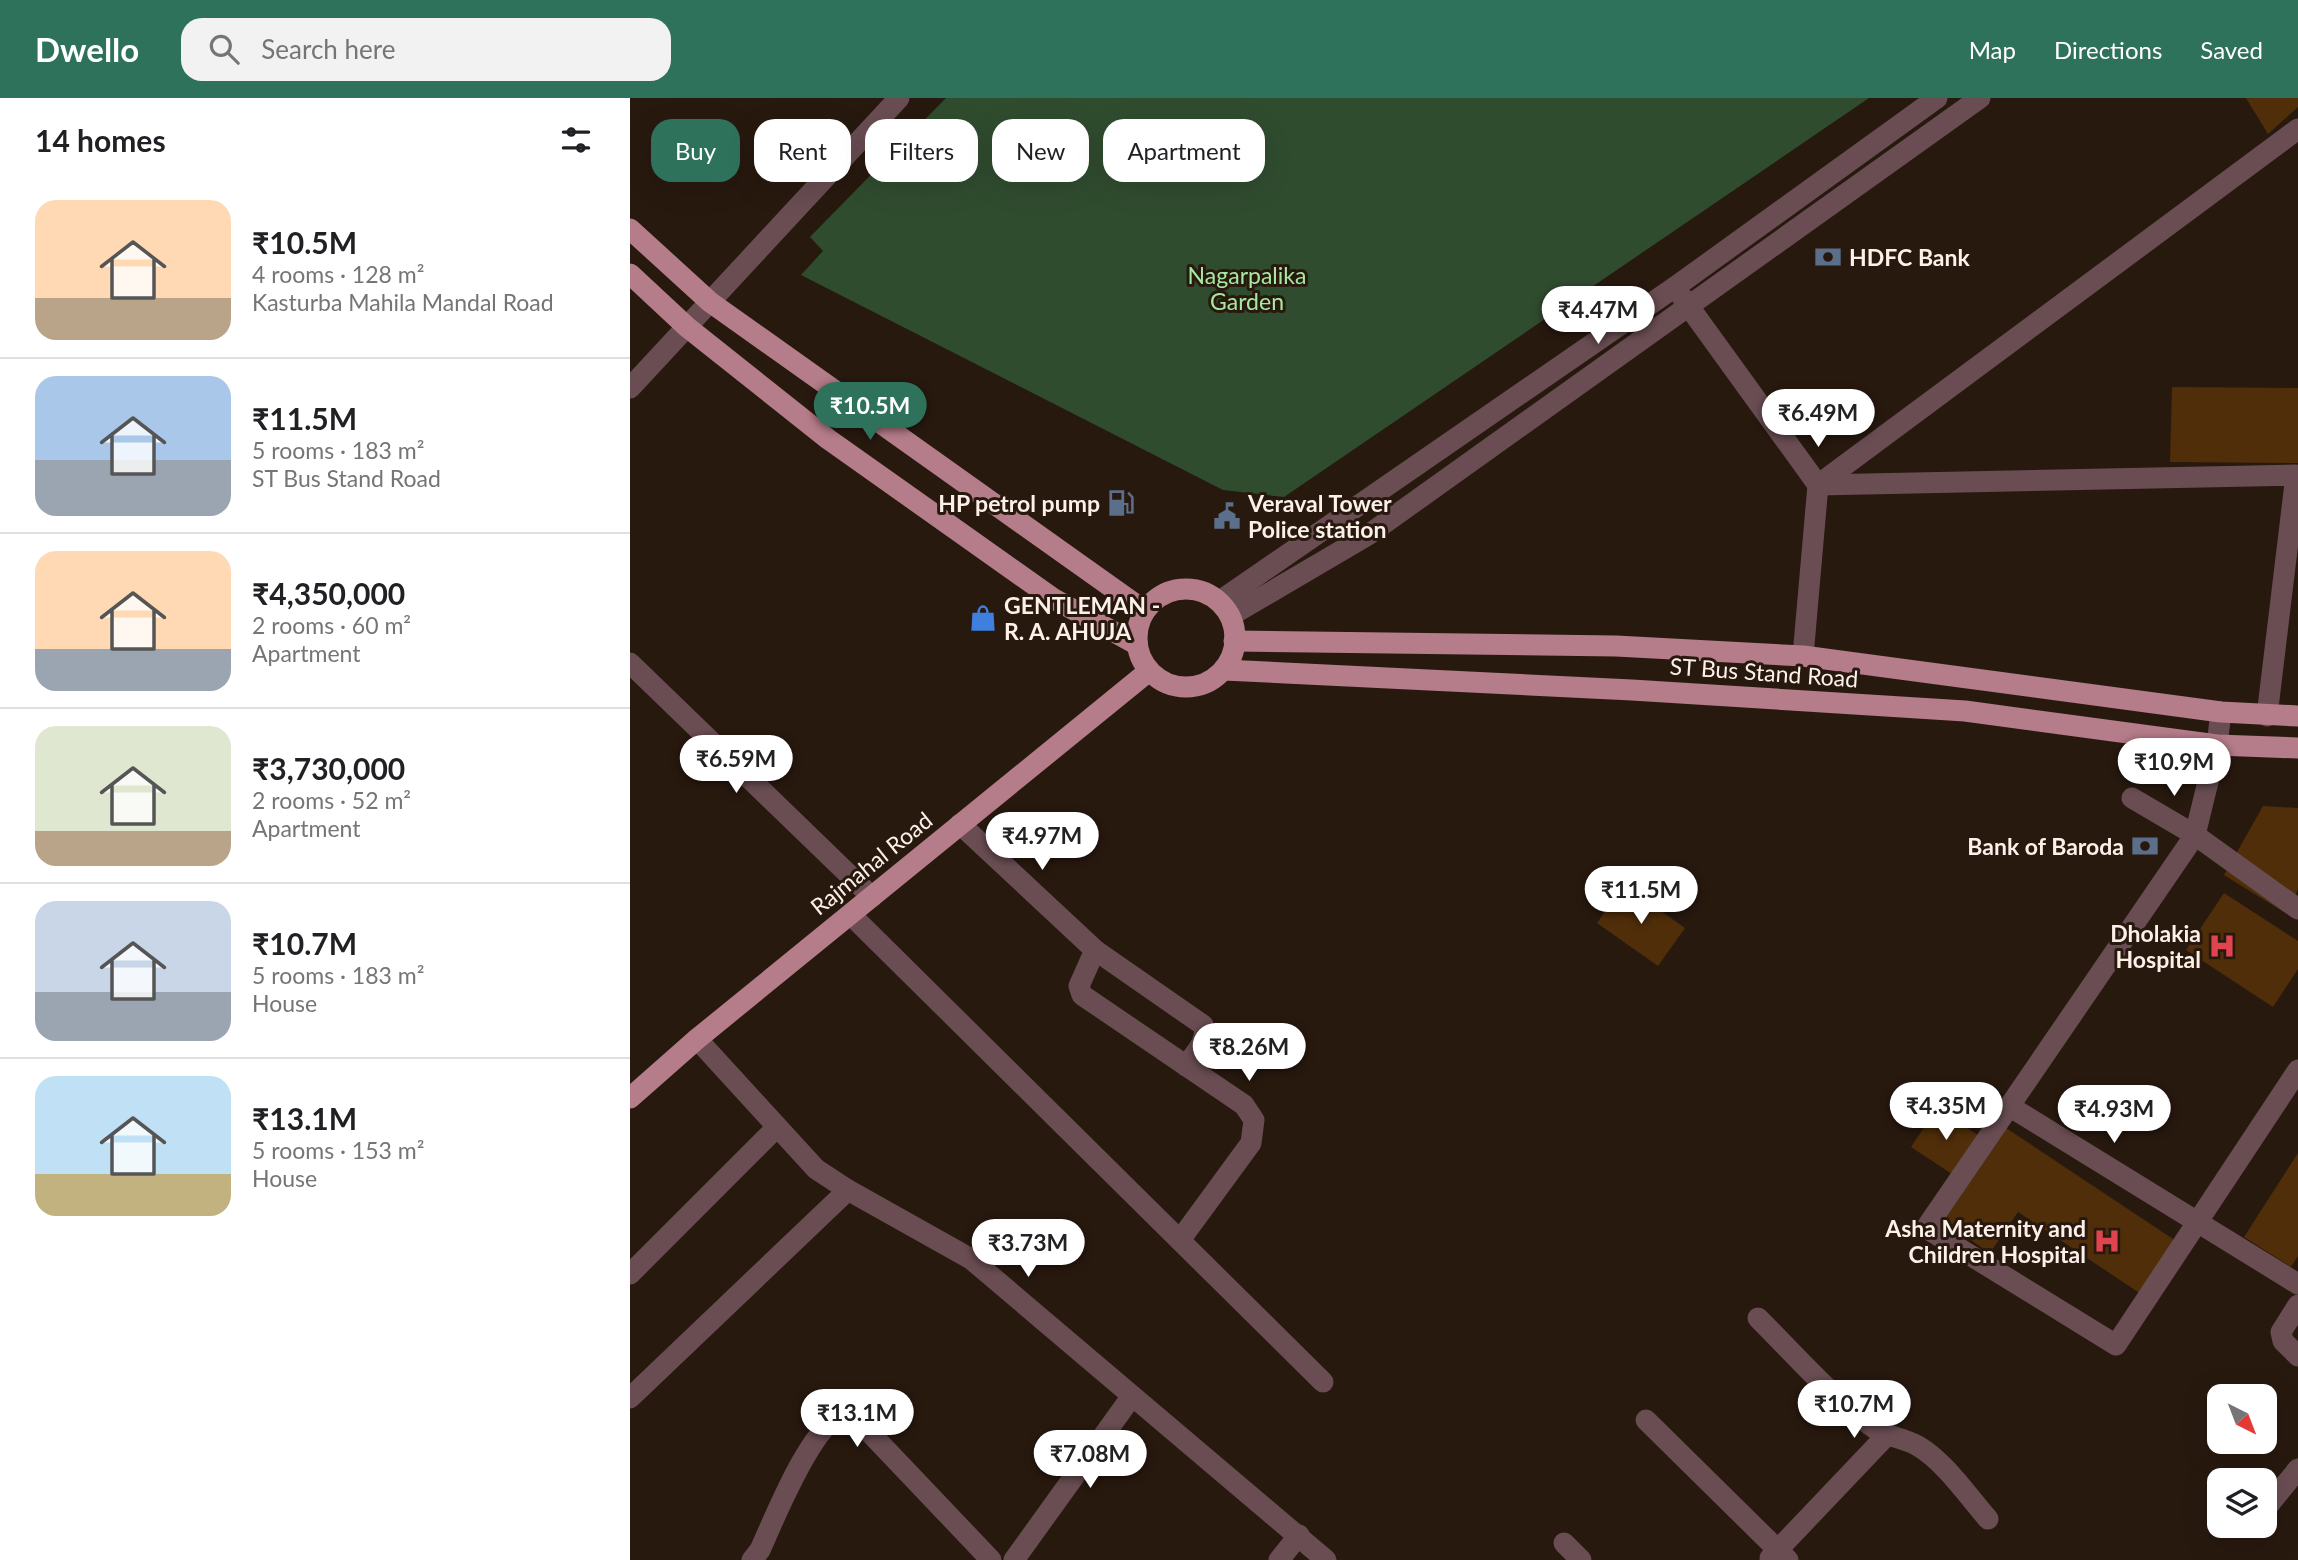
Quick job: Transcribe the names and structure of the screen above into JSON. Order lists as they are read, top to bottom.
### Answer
{
  "streets": {
    "main road": ["ST Bus Stand Road", "Rajmahal Road"]
  },
  "crossings": [
    ["ST Bus Stand Road", "Rajmahal Road"]
  ],
  "parks": ["Nagarpalika Garden"],
  "places": {
    "bank": ["HDFC Bank", "Bank of Baroda"],
    "fuel station": ["HP petrol pump"],
    "public building": ["Veraval Tower Police station"],
    "shop": ["GENTLEMAN - R. A. AHUJA"],
    "hospital": ["Dholakia Hospital", "Asha Maternity and Children Hospital"]
  },
  "north": "bottom right",
  "page": {
    "header": "Dwello",
    "search": "Search here",
    "nav": ["Map", "Directions", "Saved"],
    "heading": "14 homes",
    "chip": [
      "Buy",
      "Rent",
      "Filters",
      "New",
      "Apartment"
    ],
    "list": [
      {
        "name": "₹10.5M",
        "note": "4 rooms · 128 m² · Kasturba Mahila Mandal Road"
      },
      {
        "name": "₹11.5M",
        "note": "5 rooms · 183 m² · ST Bus Stand Road"
      },
      {
        "name": "₹4,350,000",
        "note": "2 rooms · 60 m² · Apartment"
      },
      {
        "name": "₹3,730,000",
        "note": "2 rooms · 52 m² · Apartment"
      },
      {
        "name": "₹10.7M",
        "note": "5 rooms · 183 m² · House"
      },
      {
        "name": "₹13.1M",
        "note": "5 rooms · 153 m² · House"
      }
    ],
    "price": [
      "₹4.47M",
      "₹10.5M",
      "₹6.49M",
      "₹6.59M",
      "₹10.9M",
      "₹4.97M",
      "₹11.5M",
      "₹8.26M",
      "₹4.35M",
      "₹4.93M",
      "₹3.73M",
      "₹10.7M",
      "₹13.1M",
      "₹7.08M"
    ]
  }
}
